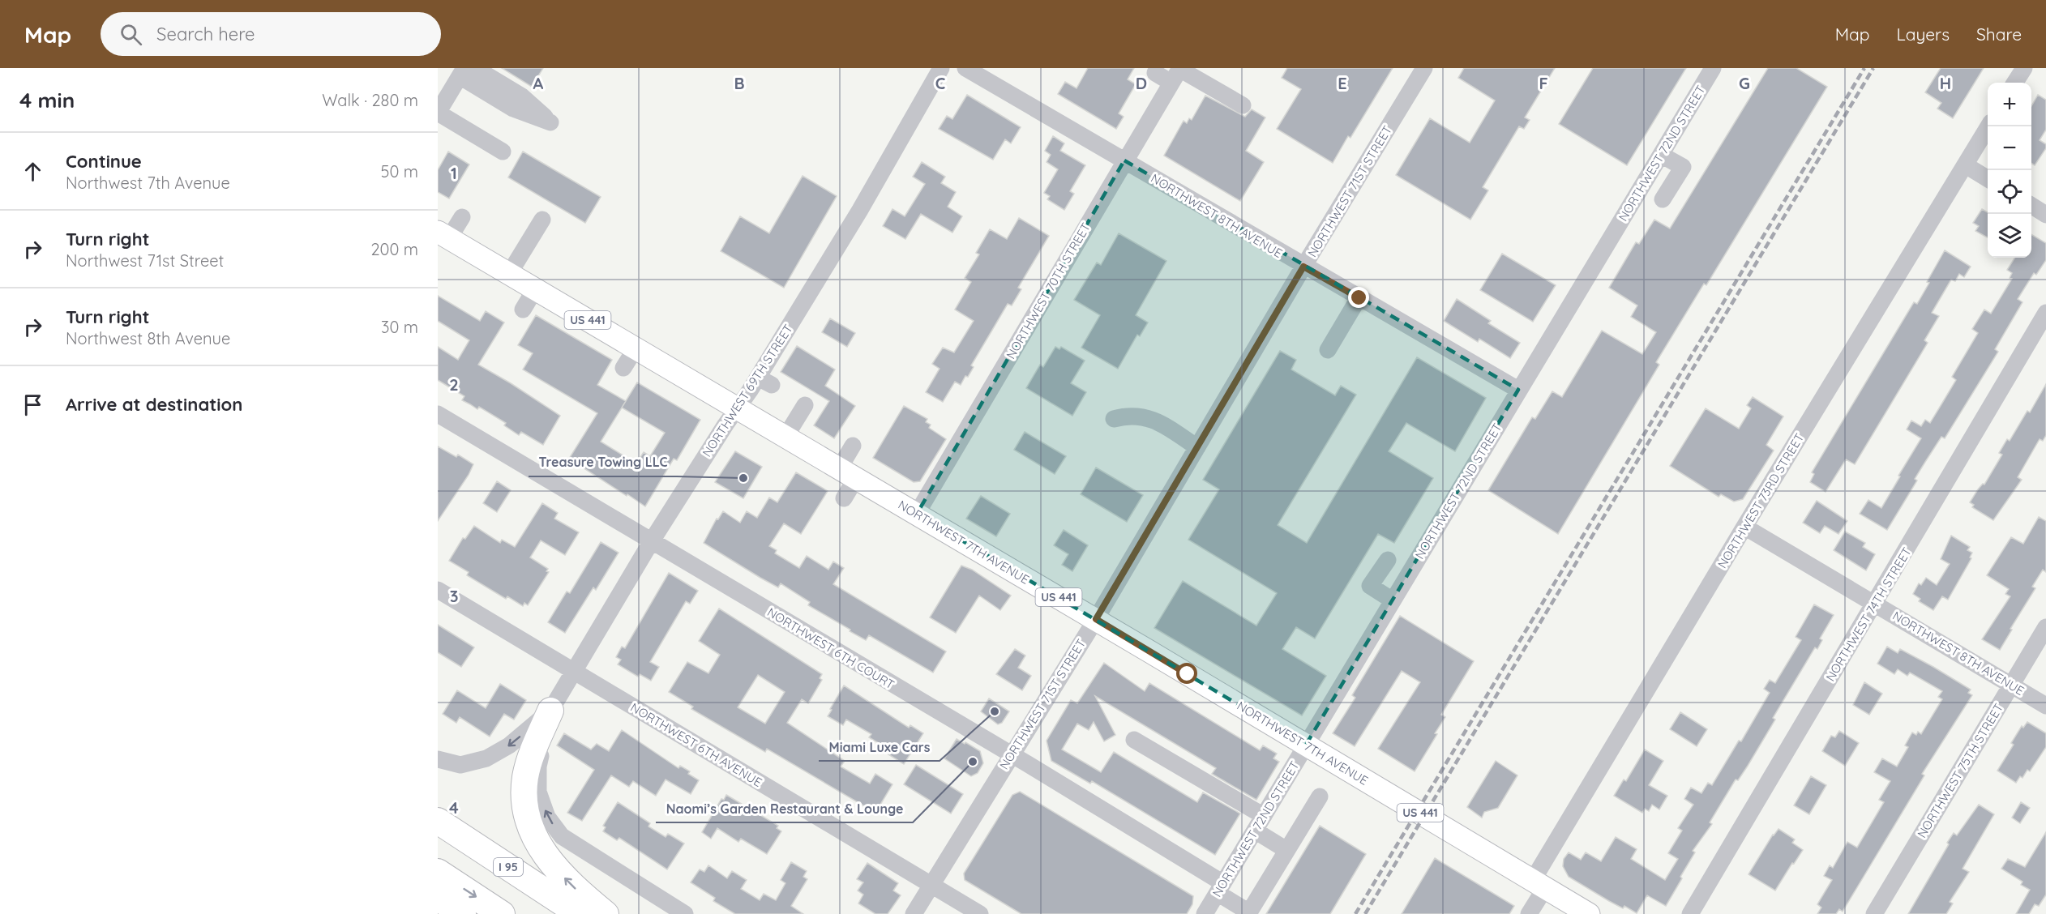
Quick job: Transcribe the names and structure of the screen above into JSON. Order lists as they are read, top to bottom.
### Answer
{
  "streets": {
    "highway": ["I 95"],
    "main road": ["US 441", "NORTHWEST 7TH AVENUE"],
    "street": [
      "NORTHWEST 72ND STREET",
      "NORTHWEST 71ST STREET",
      "NORTHWEST 8TH AVENUE",
      "NORTHWEST 70TH STREET",
      "NORTHWEST 69TH STREET",
      "NORTHWEST 73RD STREET",
      "NORTHWEST 74TH STREET",
      "NORTHWEST 6TH COURT",
      "NORTHWEST 6TH AVENUE",
      "NORTHWEST 75TH STREET"
    ]
  },
  "crossings": [
    ["NORTHWEST 72ND STREET", "NORTHWEST 8TH AVENUE"],
    ["NORTHWEST 72ND STREET", "NORTHWEST 7TH AVENUE"],
    ["NORTHWEST 72ND STREET", "NORTHWEST 6TH COURT"],
    ["NORTHWEST 71ST STREET", "NORTHWEST 8TH AVENUE"],
    ["NORTHWEST 71ST STREET", "NORTHWEST 7TH AVENUE"],
    ["NORTHWEST 71ST STREET", "NORTHWEST 6TH COURT"],
    ["NORTHWEST 71ST STREET", "NORTHWEST 6TH AVENUE"],
    ["NORTHWEST 8TH AVENUE", "NORTHWEST 70TH STREET"],
    ["NORTHWEST 8TH AVENUE", "NORTHWEST 73RD STREET"],
    ["NORTHWEST 8TH AVENUE", "NORTHWEST 74TH STREET"],
    ["NORTHWEST 8TH AVENUE", "NORTHWEST 75TH STREET"],
    ["NORTHWEST 70TH STREET", "NORTHWEST 7TH AVENUE"],
    ["NORTHWEST 69TH STREET", "NORTHWEST 7TH AVENUE"],
    ["NORTHWEST 69TH STREET", "NORTHWEST 6TH COURT"],
    ["NORTHWEST 69TH STREET", "NORTHWEST 6TH AVENUE"],
    ["NORTHWEST 73RD STREET", "NORTHWEST 7TH AVENUE"]
  ],
  "places": ["Treasure Towing LLC", "Miami Luxe Cars", "Naomi’s Garden Restaurant & Lounge"],
  "page": {
    "header": "Map",
    "search": "Search here",
    "nav": ["Map", "Layers", "Share"],
    "heading": ["4 min", "Walk · 280 m"],
    "map_buttons": ["+", "−"],
    "list": [
      ["Continue", "Northwest 7th Avenue", "50 m"],
      ["Turn right", "Northwest 71st Street", "200 m"],
      ["Turn right", "Northwest 8th Avenue", "30 m"],
      "Arrive at destination"
    ]
  },
  "grid": {
    "columns": [
      "A",
      "B",
      "C",
      "D",
      "E",
      "F",
      "G",
      "H"
    ],
    "rows": [
      "1",
      "2",
      "3",
      "4"
    ]
  }
}
